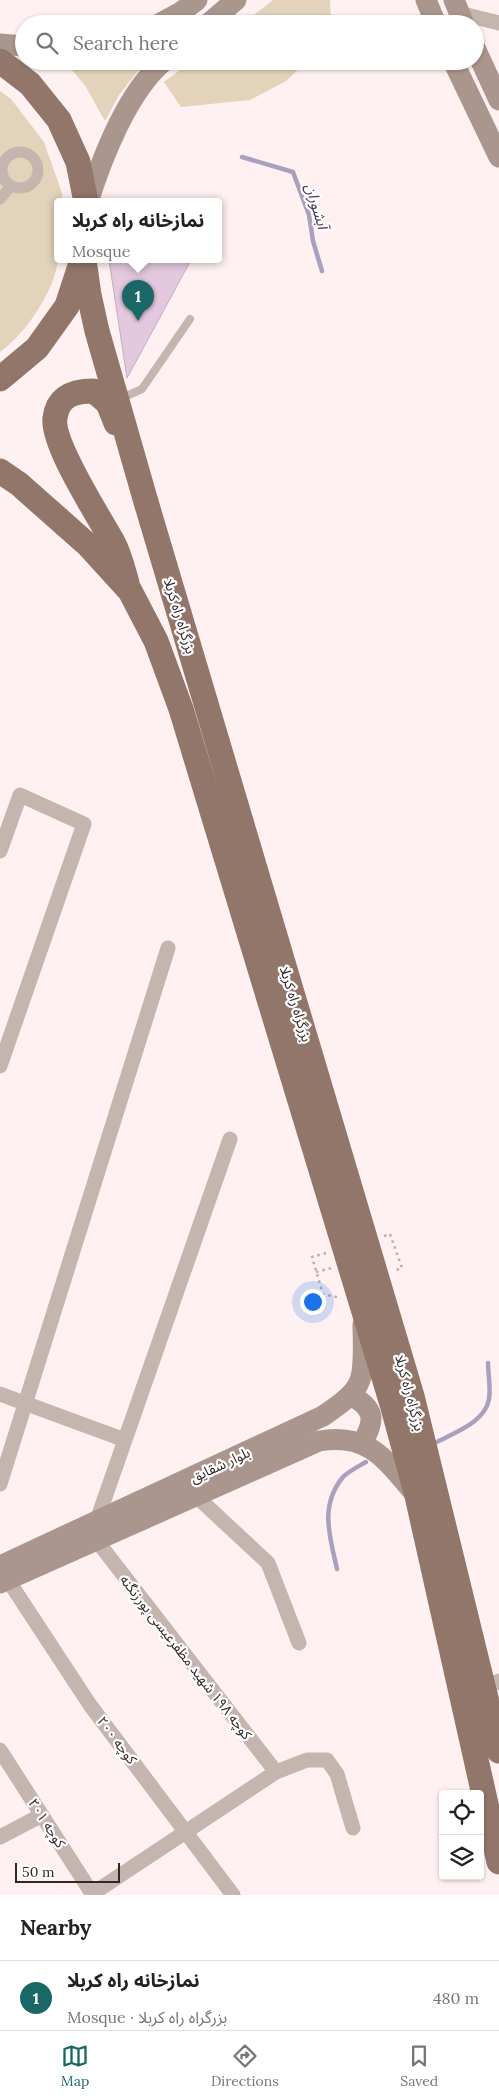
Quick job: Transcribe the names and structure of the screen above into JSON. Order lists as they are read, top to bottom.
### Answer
{
  "streets": {
    "highway": ["بزرگراه راه کربلا"],
    "main road": ["بلوار شقایق"],
    "street": ["کوچه ۱۹۸ شهید مظفرعیسی پورزنگنه", "کوچه ۲۰۰", "کوچه ۲۰۱"]
  },
  "crossings": [
    ["بزرگراه راه کربلا", "بلوار شقایق"],
    ["بلوار شقایق", "کوچه ۱۹۸ شهید مظفرعیسی پورزنگنه"],
    ["بلوار شقایق", "کوچه ۲۰۰"]
  ],
  "water": ["آبشوران"],
  "scale_bar": "50 m",
  "page": {
    "search": "Search here",
    "popup": ["نمازخانه راه کربلا", "Mosque"],
    "pins": "1",
    "scale": "50 m",
    "heading": "Nearby",
    "list": [
      {
        "mark": "1",
        "name": "نمازخانه راه کربلا",
        "note": "Mosque · بزرگراه راه کربلا",
        "value": "480 m"
      }
    ],
    "nav": ["Map", "Directions", "Saved"]
  }
}
